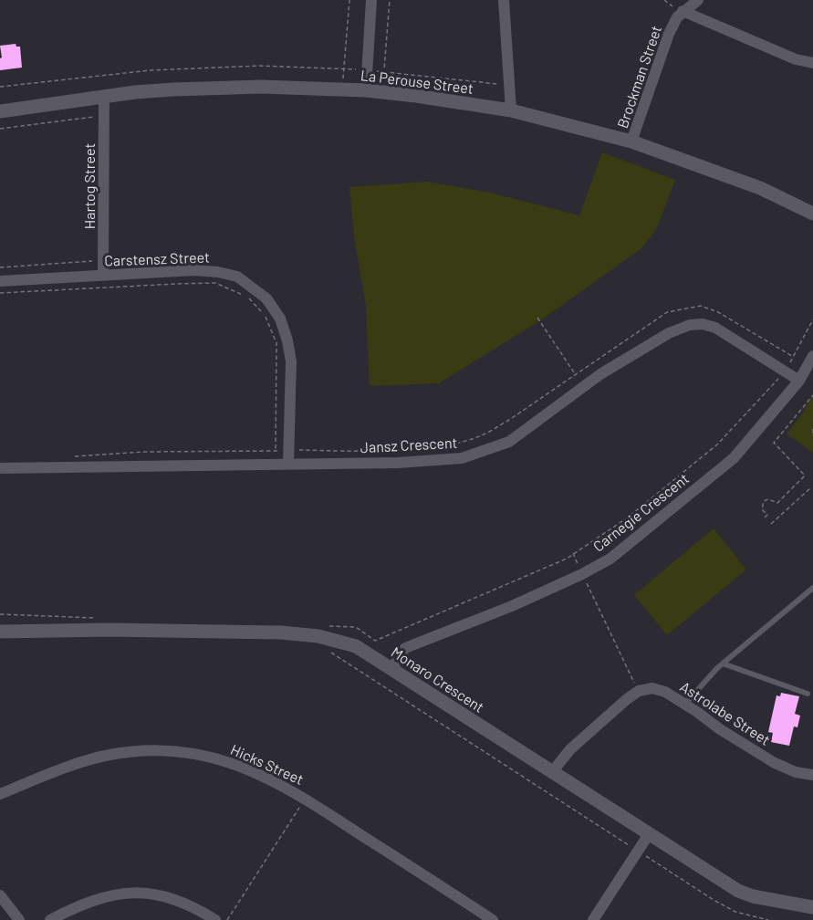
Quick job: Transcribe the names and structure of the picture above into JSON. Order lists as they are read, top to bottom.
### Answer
{
  "streets": {
    "street": [
      "Brockman Street",
      "La Perouse Street",
      "Hartog Street",
      "Carstensz Street",
      "Jansz Crescent",
      "Carnegie Crescent",
      "Monaro Crescent",
      "Astrolabe Street",
      "Hicks Street"
    ]
  },
  "crossings": [
    ["Brockman Street", "La Perouse Street"],
    ["La Perouse Street", "Hartog Street"],
    ["Hartog Street", "Carstensz Street"],
    ["Carstensz Street", "Jansz Crescent"],
    ["Jansz Crescent", "Carnegie Crescent"],
    ["Carnegie Crescent", "Monaro Crescent"]
  ]
}
